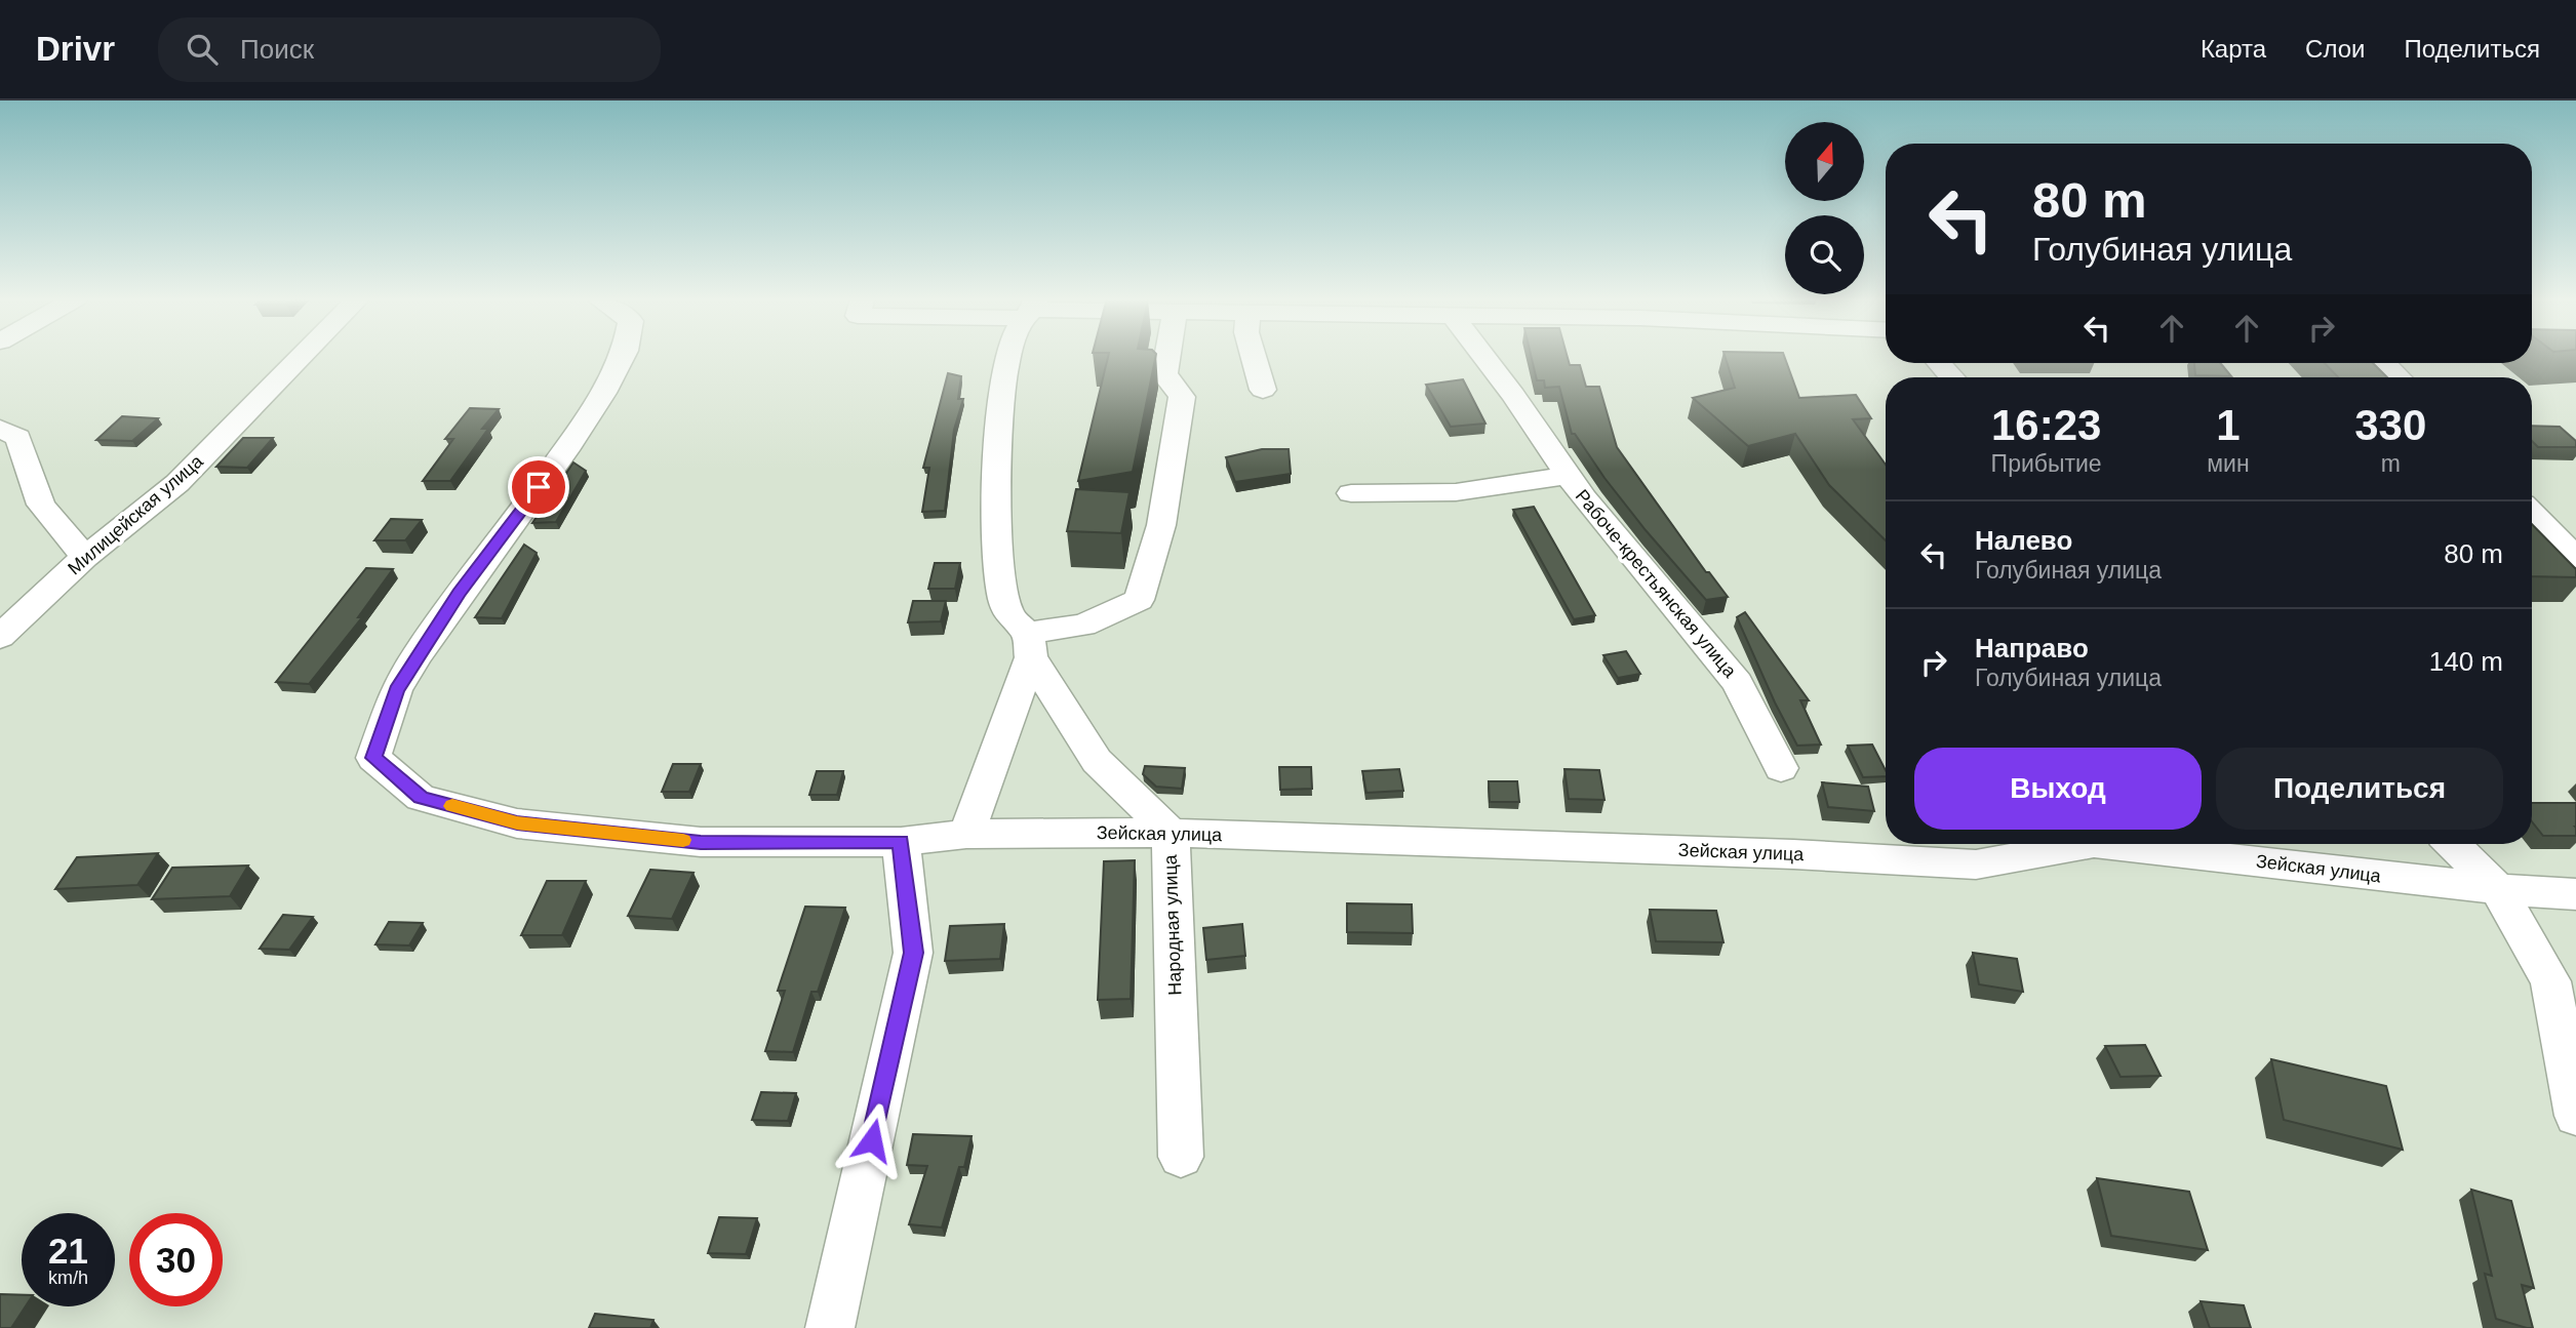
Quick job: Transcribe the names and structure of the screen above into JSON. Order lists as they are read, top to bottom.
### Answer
{
  "streets": {
    "street": [
      "Милицейская улица",
      "Рабоче-крестьянская улица",
      "Зейская улица",
      "Народная улица"
    ]
  },
  "crossings": [
    ["Зейская улица", "Народная улица"]
  ],
  "north": "top",
  "page": {
    "header": "Drivr",
    "search": "Поиск",
    "nav": ["Карта", "Слои", "Поделиться"],
    "turn": ["80 m", "Голубиная улица"],
    "eta": [
      "16:23",
      "Прибытие",
      "1",
      "мин",
      "330",
      "m"
    ],
    "list": [
      {
        "name": "Налево",
        "note": "Голубиная улица",
        "value": "80 m"
      },
      {
        "name": "Направо",
        "note": "Голубиная улица",
        "value": "140 m"
      }
    ],
    "buttons": ["Выход", "Поделиться"],
    "speed": "21 km/h",
    "limit": "30"
  }
}
